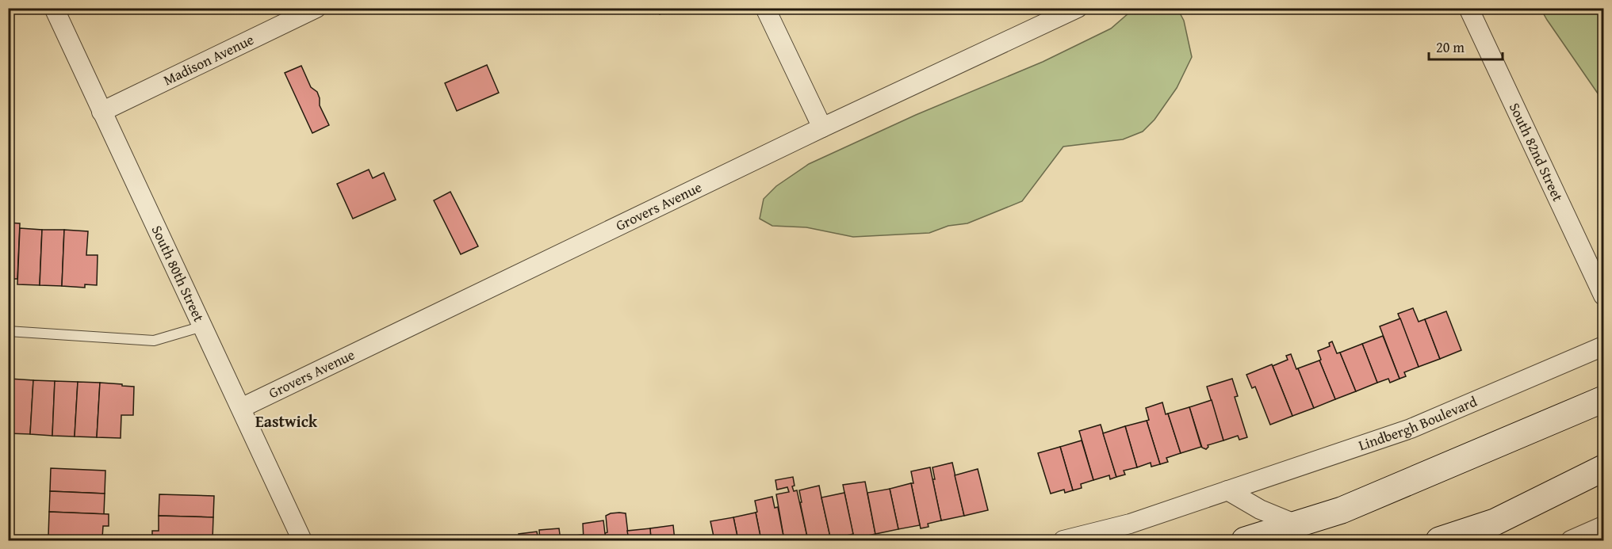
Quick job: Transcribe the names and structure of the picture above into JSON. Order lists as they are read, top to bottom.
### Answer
{
  "streets": {
    "street": [
      "Madison Avenue",
      "South 82nd Street",
      "Grovers Avenue",
      "South 80th Street",
      "Lindbergh Boulevard"
    ]
  },
  "crossings": [
    ["Madison Avenue", "South 80th Street"],
    ["Grovers Avenue", "South 80th Street"]
  ],
  "districts": ["Eastwick"],
  "scale_bar": "20 m"
}
